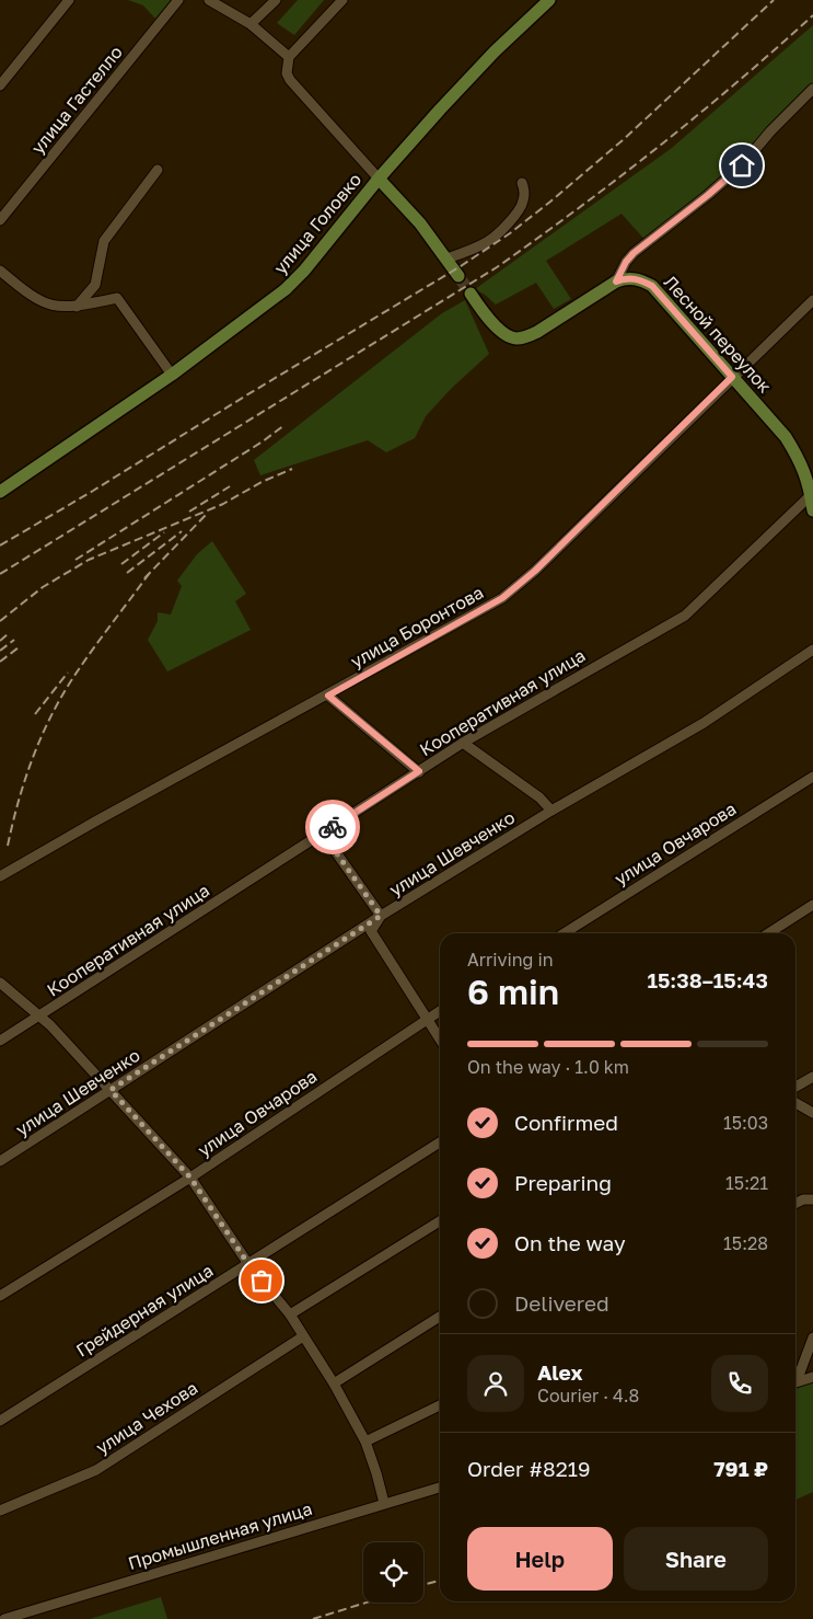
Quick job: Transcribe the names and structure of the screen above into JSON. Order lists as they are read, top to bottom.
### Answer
{
  "streets": {
    "main road": ["улица Головко", "Лесной переулок"],
    "street": [
      "улица Гастелло",
      "улица Боронтова",
      "Кооперативная улица",
      "улица Овчарова",
      "улица Шевченко",
      "Грейдерная улица",
      "улица Чехова",
      "Промышленная улица"
    ]
  },
  "crossings": [
    ["Лесной переулок", "улица Боронтова"],
    ["Лесной переулок", "Кооперативная улица"]
  ],
  "page": {
    "heading": ["6 min", "Arriving in", "15:38–15:43"],
    "panel": [
      "Alex",
      "Courier · 4.8",
      "Order #8219",
      "791 ₽"
    ],
    "bar": "On the way · 1.0 km",
    "list": [
      ["Confirmed", "15:03"],
      ["Preparing", "15:21"],
      ["On the way", "15:28"],
      "Delivered"
    ],
    "buttons": ["Help", "Share"]
  }
}
